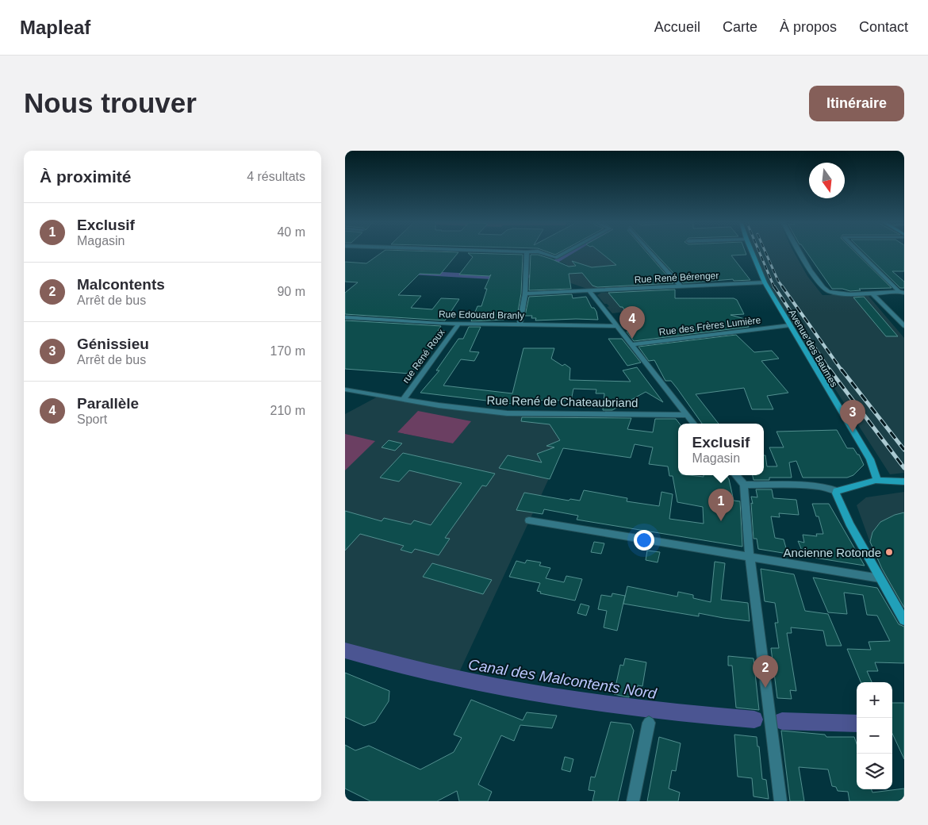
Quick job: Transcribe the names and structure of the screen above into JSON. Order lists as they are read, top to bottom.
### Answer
{
  "streets": {
    "street": [
      "Rue René Bérenger",
      "Rue Edouard Branly",
      "Rue des Frères Lumière",
      "Avenue des Baumes",
      "rue René Roux",
      "Rue René de Chateaubriand"
    ]
  },
  "crossings": [
    ["Rue René Bérenger", "Avenue des Baumes"],
    ["Rue Edouard Branly", "rue René Roux"],
    ["Rue des Frères Lumière", "Avenue des Baumes"],
    ["rue René Roux", "Rue René de Chateaubriand"]
  ],
  "water": ["Canal des Malcontents Nord"],
  "places": ["Ancienne Rotonde"],
  "north": "bottom",
  "page": {
    "header": "Mapleaf",
    "nav": [
      "Accueil",
      "Carte",
      "À propos",
      "Contact"
    ],
    "buttons": "Itinéraire",
    "title": "Nous trouver",
    "heading": ["À proximité", "4 résultats"],
    "list": [
      {
        "mark": "1",
        "name": "Exclusif",
        "note": "Magasin",
        "value": "40 m"
      },
      {
        "mark": "2",
        "name": "Malcontents",
        "note": "Arrêt de bus",
        "value": "90 m"
      },
      {
        "mark": "3",
        "name": "Génissieu",
        "note": "Arrêt de bus",
        "value": "170 m"
      },
      {
        "mark": "4",
        "name": "Parallèle",
        "note": "Sport",
        "value": "210 m"
      }
    ],
    "pins": [
      "4",
      "3",
      "1",
      "2"
    ],
    "popup": ["Exclusif", "Magasin"],
    "map_buttons": ["+", "−"]
  }
}
